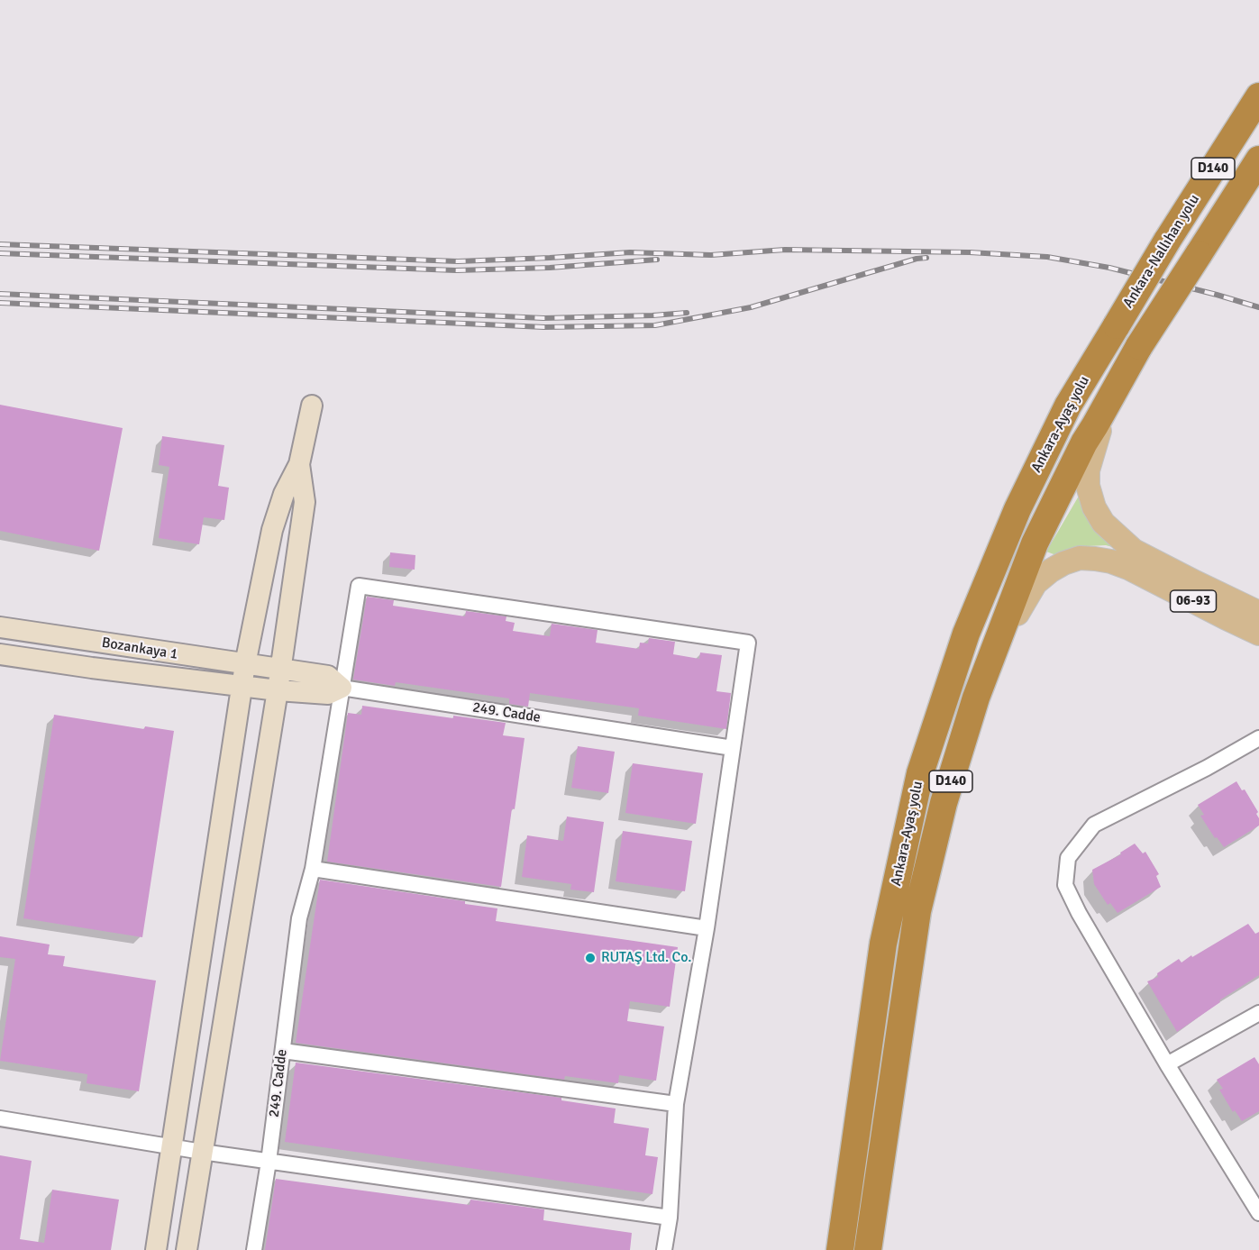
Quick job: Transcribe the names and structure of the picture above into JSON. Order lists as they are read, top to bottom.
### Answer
{
  "streets": {
    "highway": ["D140", "Ankara-Nallıhan yolu", "Ankara-Ayaş yolu"],
    "main road": ["06-93"],
    "street": ["Bozankaya 1", "249. Cadde"]
  },
  "crossings": [
    ["Ankara-Nallıhan yolu", "Ankara-Ayaş yolu"],
    ["Bozankaya 1", "249. Cadde"]
  ],
  "places": ["RUTAŞ Ltd. Co."]
}
